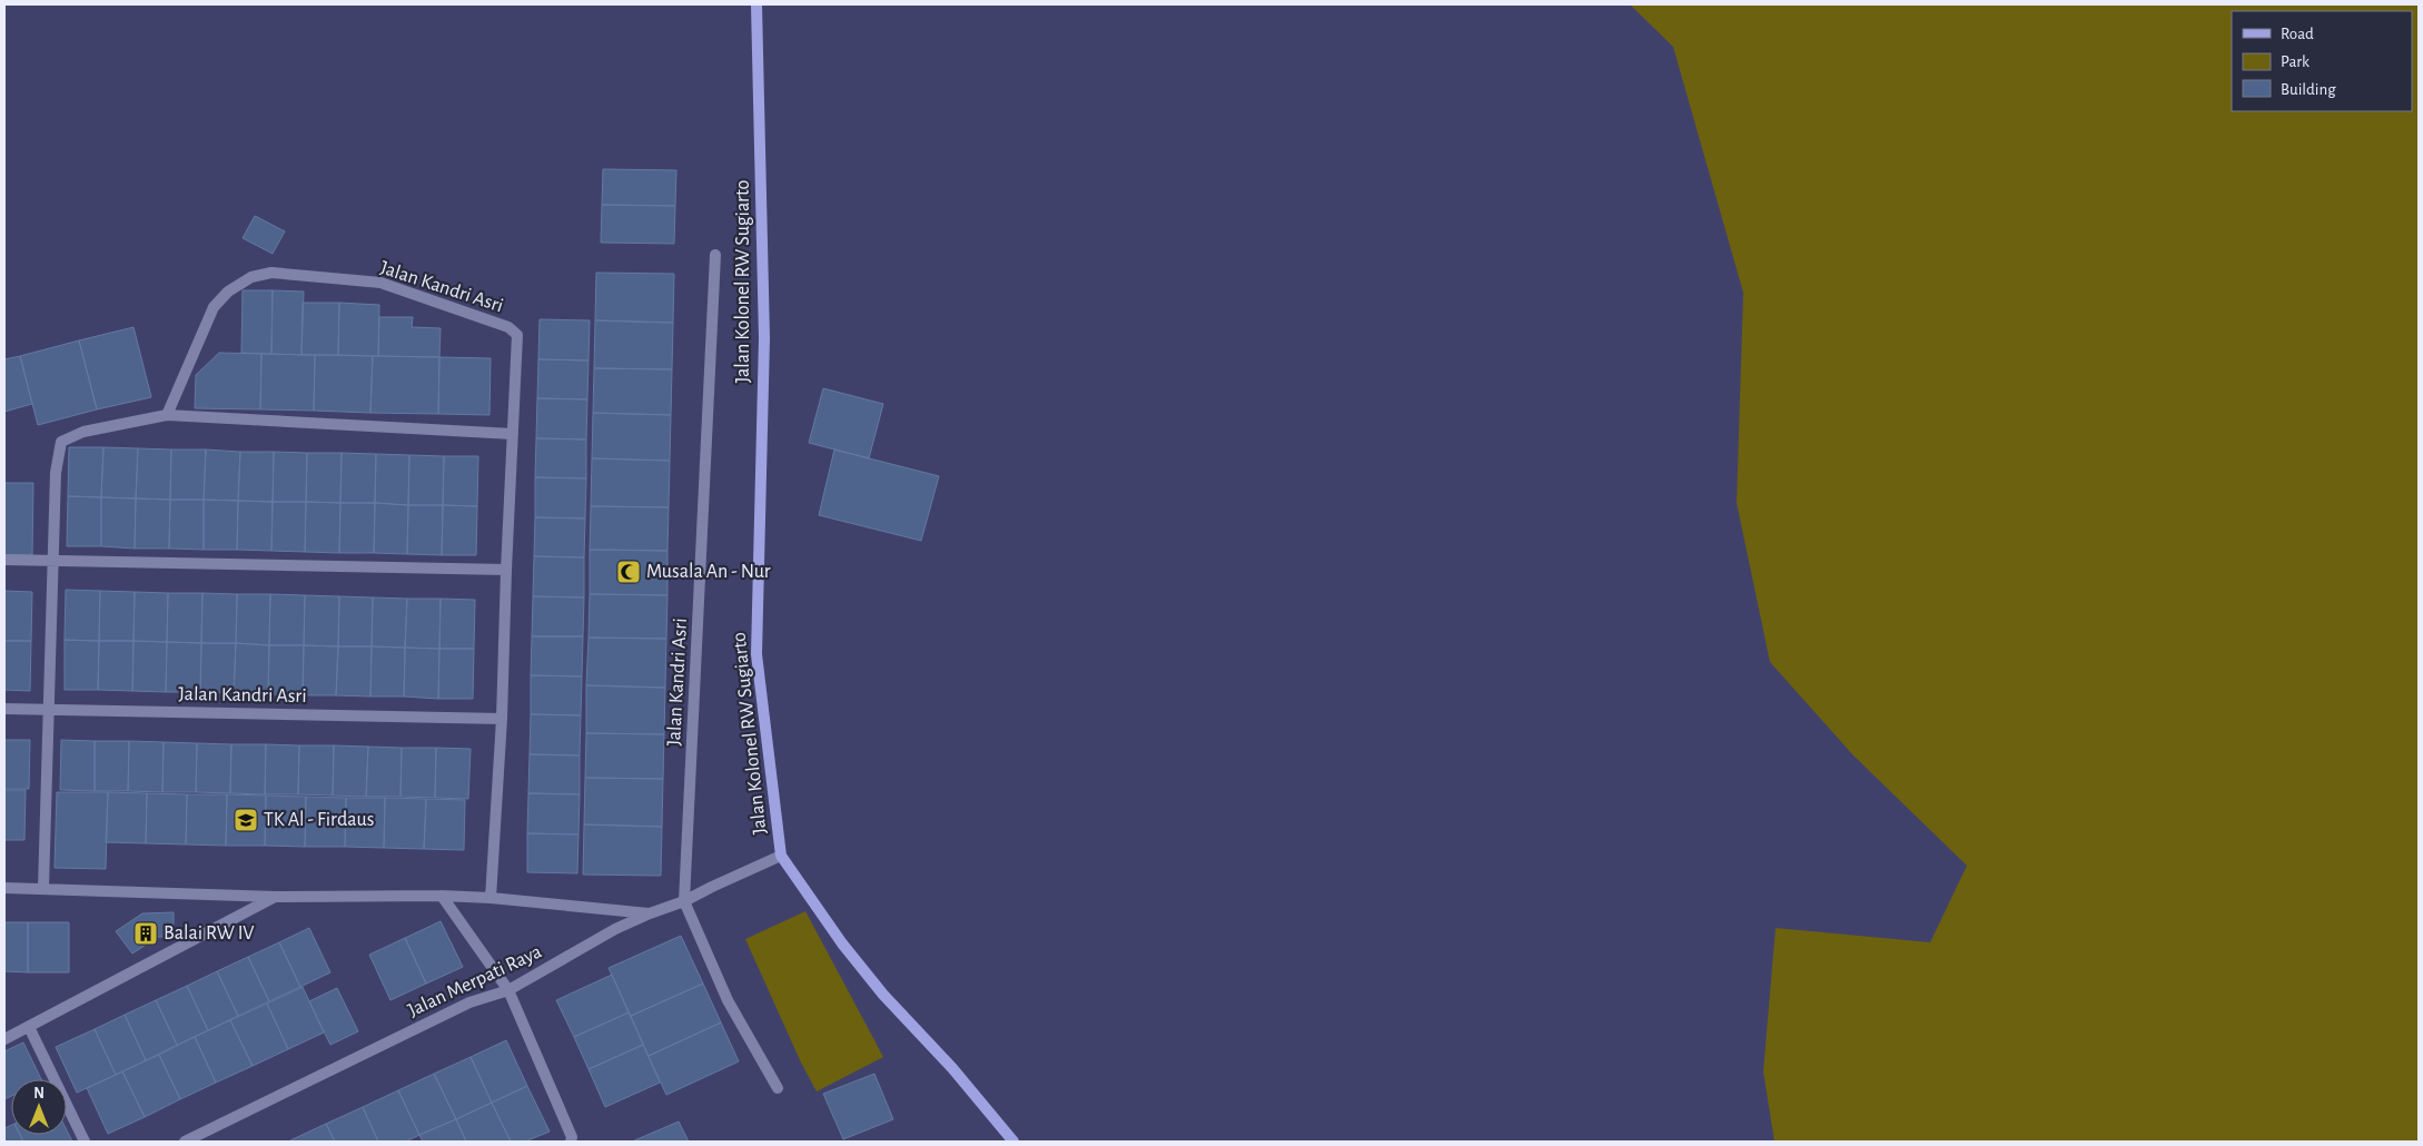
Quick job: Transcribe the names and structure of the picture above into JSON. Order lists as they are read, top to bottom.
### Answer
{
  "streets": {
    "main road": ["Jalan Kolonel RW Sugiarto"],
    "street": ["Jalan Kandri Asri", "Jalan Merpati Raya"]
  },
  "crossings": [
    ["Jalan Kolonel RW Sugiarto", "Jalan Merpati Raya"],
    ["Jalan Kandri Asri", "Jalan Merpati Raya"]
  ],
  "places": {
    "mosque": ["Musala An - Nur"],
    "school or university": ["TK Al - Firdaus"],
    "building": ["Balai RW IV"]
  },
  "legend": ["Road", "Park", "Building"],
  "north": "top"
}
